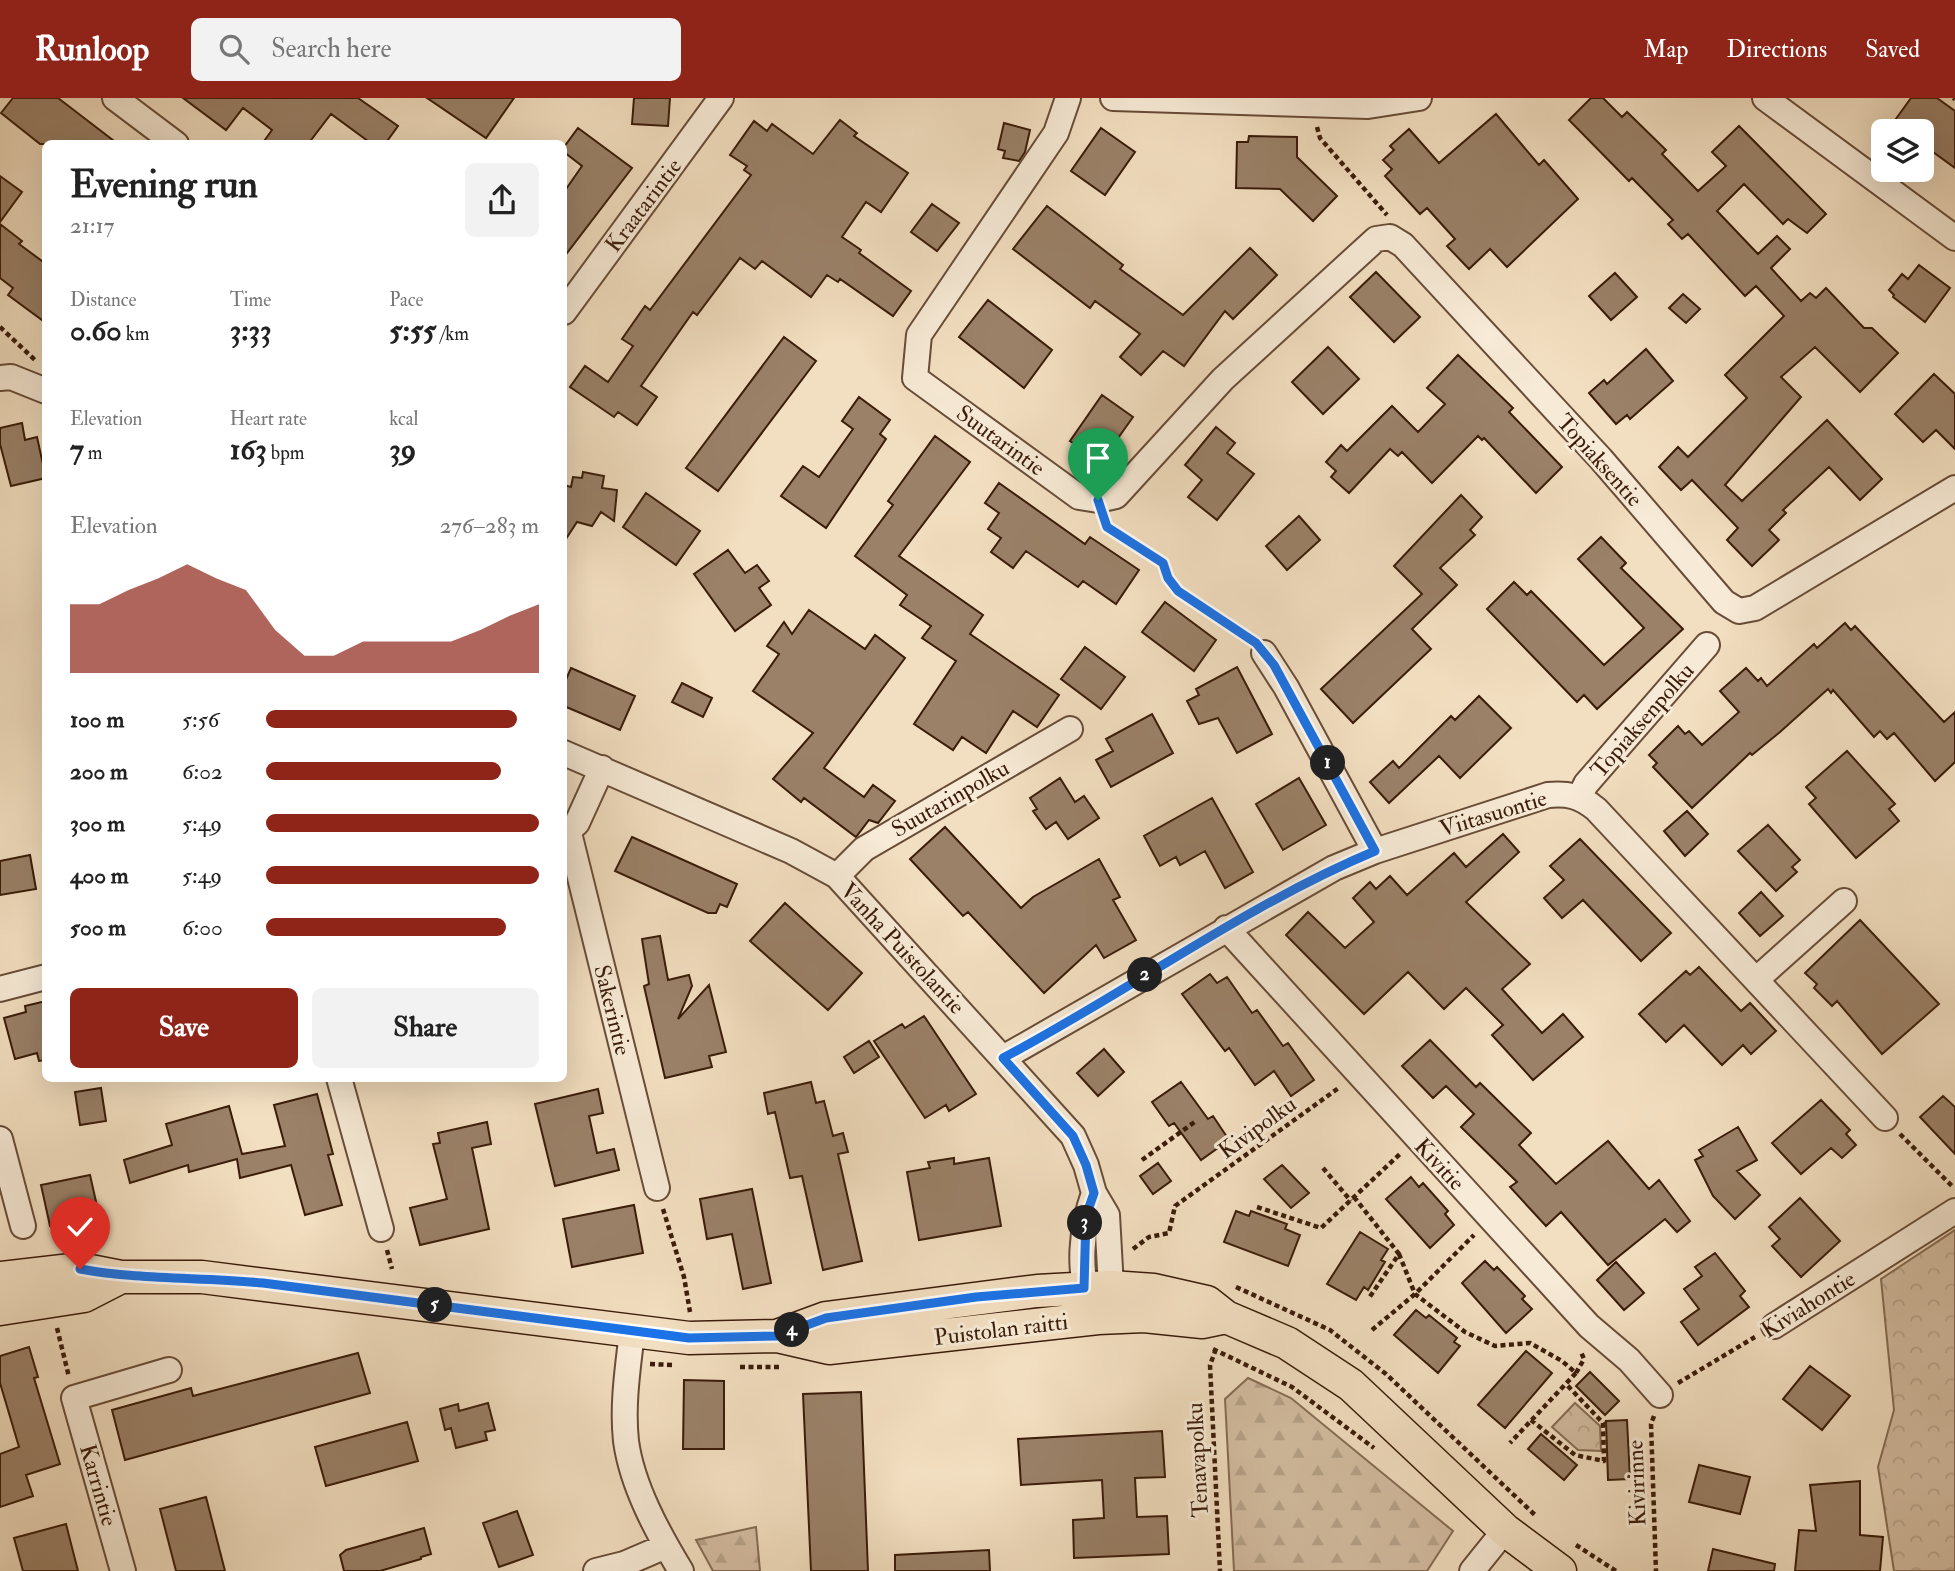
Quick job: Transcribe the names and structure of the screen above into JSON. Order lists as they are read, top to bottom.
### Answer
{
  "streets": {
    "main road": ["Puistolan raitti"],
    "street": [
      "Kraatarintie",
      "Suutarintie",
      "Topiaksentie",
      "Topiaksenpolku",
      "Suutarinpolku",
      "Viitasuontie",
      "Vanha Puistolantie",
      "Sakerintie",
      "Kivitie",
      "Kiviahontie",
      "Karrintie"
    ],
    "path": ["Kivipolku", "Tenavapolku", "Kivirinne"]
  },
  "crossings": [
    ["Topiaksenpolku", "Viitasuontie"],
    ["Suutarinpolku", "Vanha Puistolantie"],
    ["Viitasuontie", "Vanha Puistolantie"],
    ["Viitasuontie", "Kivitie"],
    ["Vanha Puistolantie", "Puistolan raitti"],
    ["Kivipolku", "Kivitie"],
    ["Kivitie", "Kiviahontie"],
    ["Kivitie", "Kivirinne"],
    ["Kiviahontie", "Kivirinne"]
  ],
  "page": {
    "header": "Runloop",
    "search": "Search here",
    "nav": ["Map", "Directions", "Saved"],
    "heading": ["Evening run", "21:17"],
    "stats": [
      ["Distance", "0.60 km"],
      ["Time", "3:33"],
      ["Pace", "5:55 /km"],
      ["Elevation", "7 m"],
      ["Heart rate", "163 bpm"],
      ["kcal", "39"]
    ],
    "chart": ["Elevation", "276–283 m"],
    "list": [
      {
        "name": "100 m",
        "note": "5:56"
      },
      {
        "name": "200 m",
        "note": "6:02"
      },
      {
        "name": "300 m",
        "note": "5:49"
      },
      {
        "name": "400 m",
        "note": "5:49"
      },
      {
        "name": "500 m",
        "note": "6:00"
      }
    ],
    "pins": [
      "1",
      "2",
      "3",
      "5",
      "4"
    ],
    "buttons": ["Save", "Share"]
  }
}
